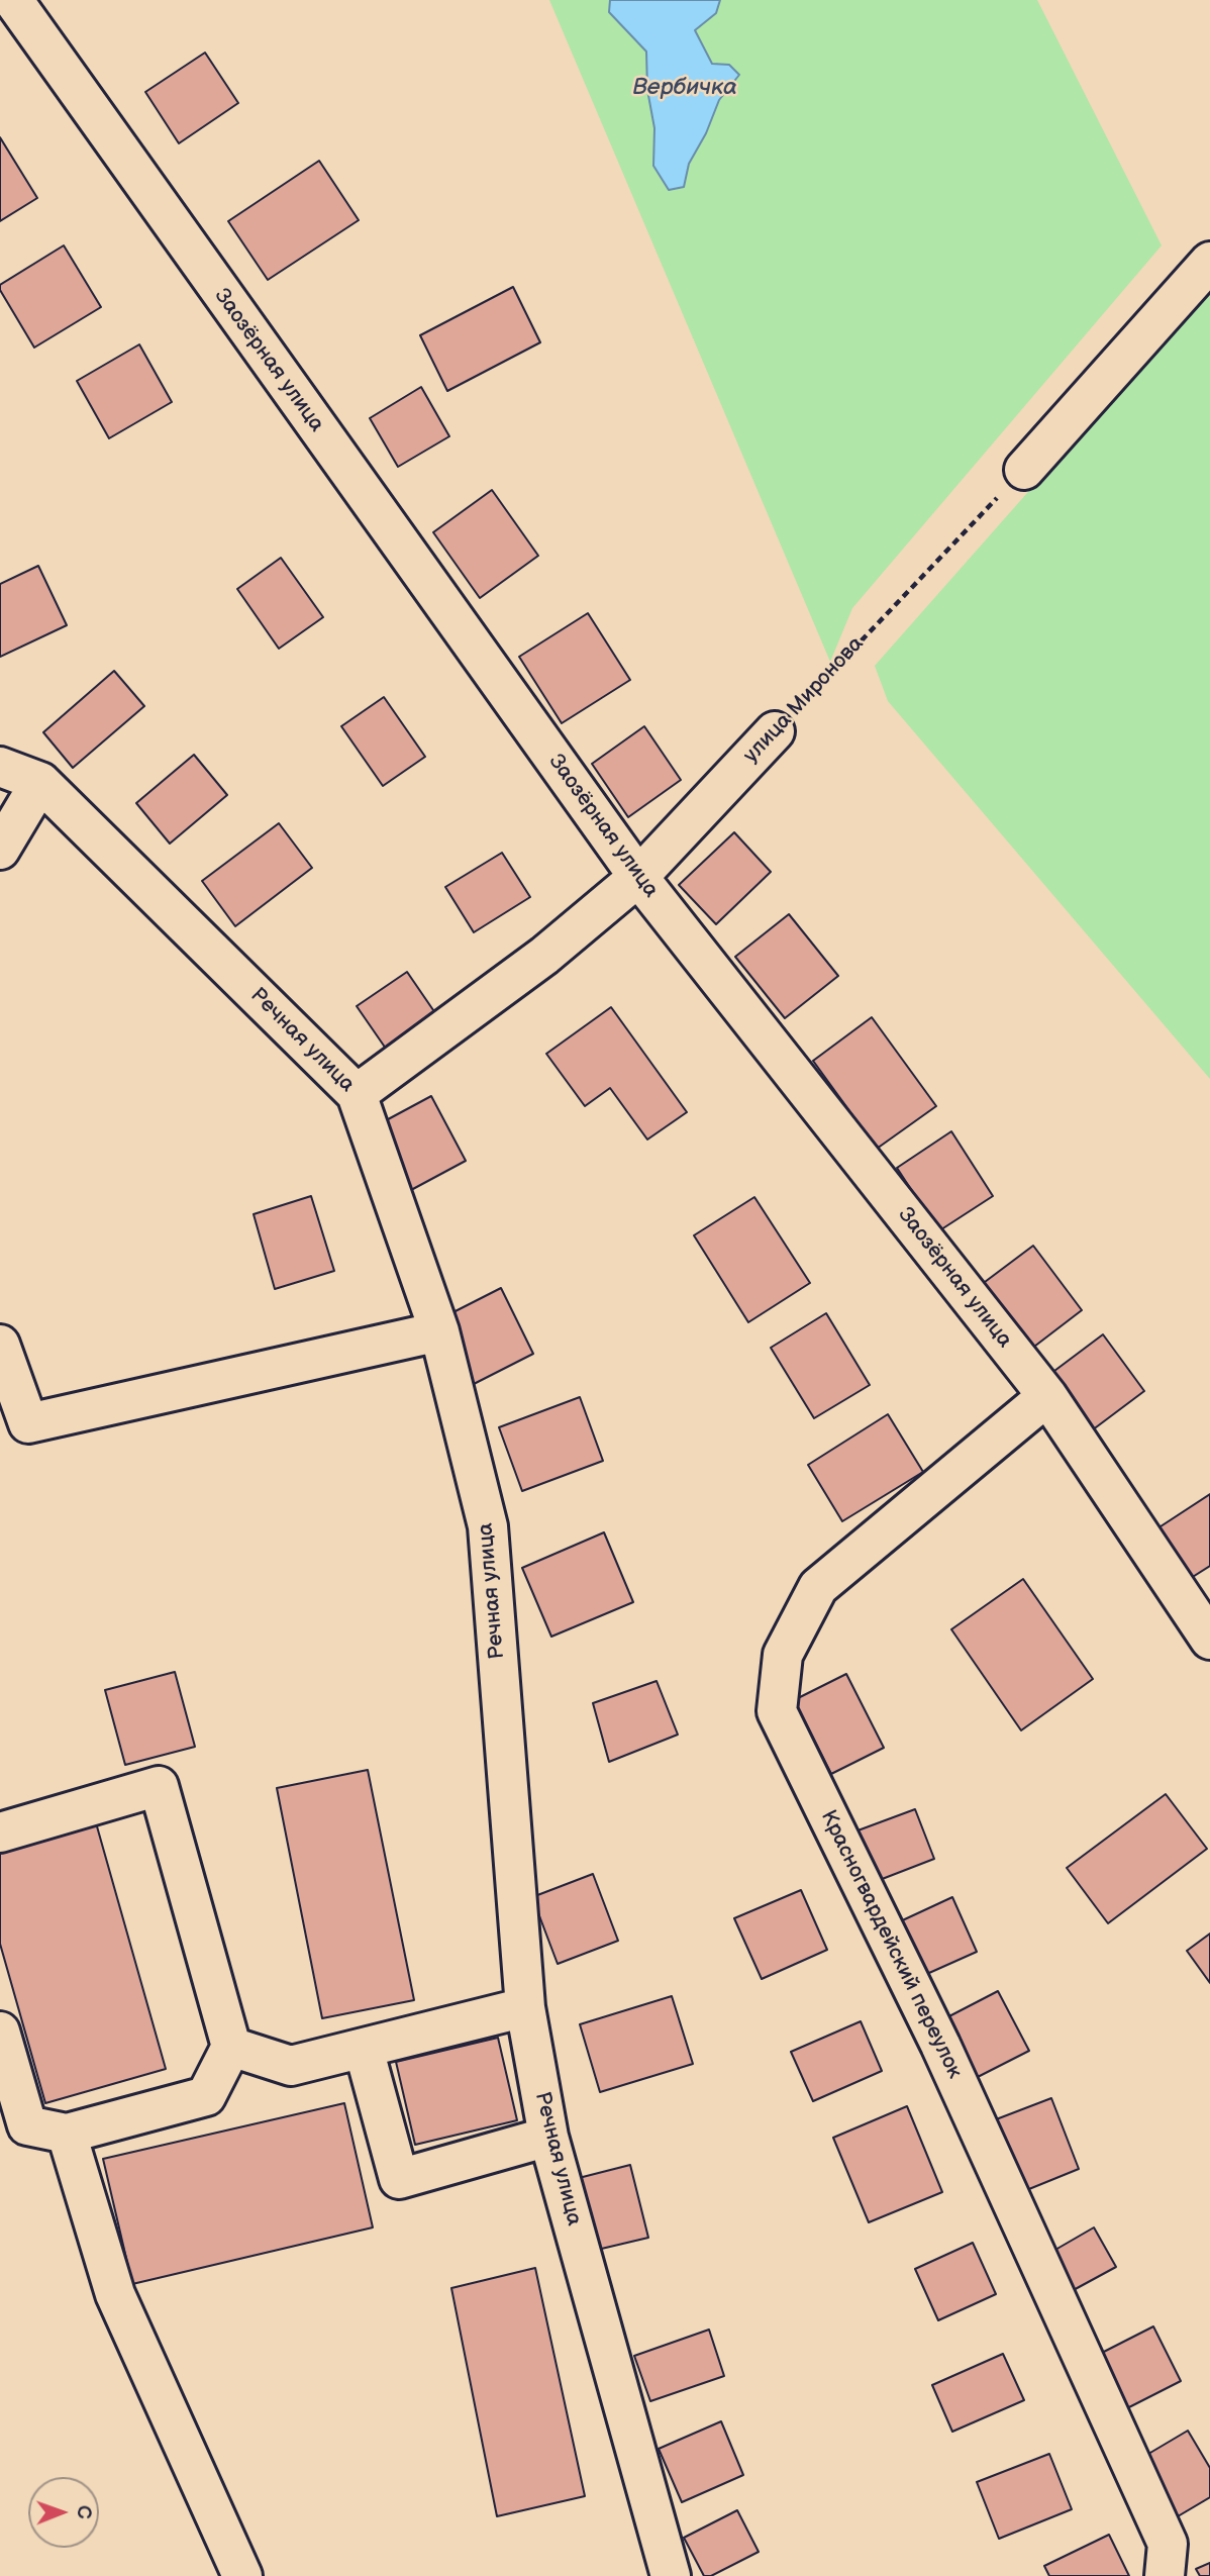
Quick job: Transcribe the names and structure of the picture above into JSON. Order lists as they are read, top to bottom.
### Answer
{
  "streets": {
    "street": [
      "Заозёрная улица",
      "улица Миронова",
      "Речная улица",
      "Красногвардейский переулок"
    ]
  },
  "crossings": [
    ["Заозёрная улица", "улица Миронова"],
    ["Заозёрная улица", "Красногвардейский переулок"],
    ["улица Миронова", "Речная улица"]
  ],
  "water": ["Вербичка"],
  "north": "right"
}
